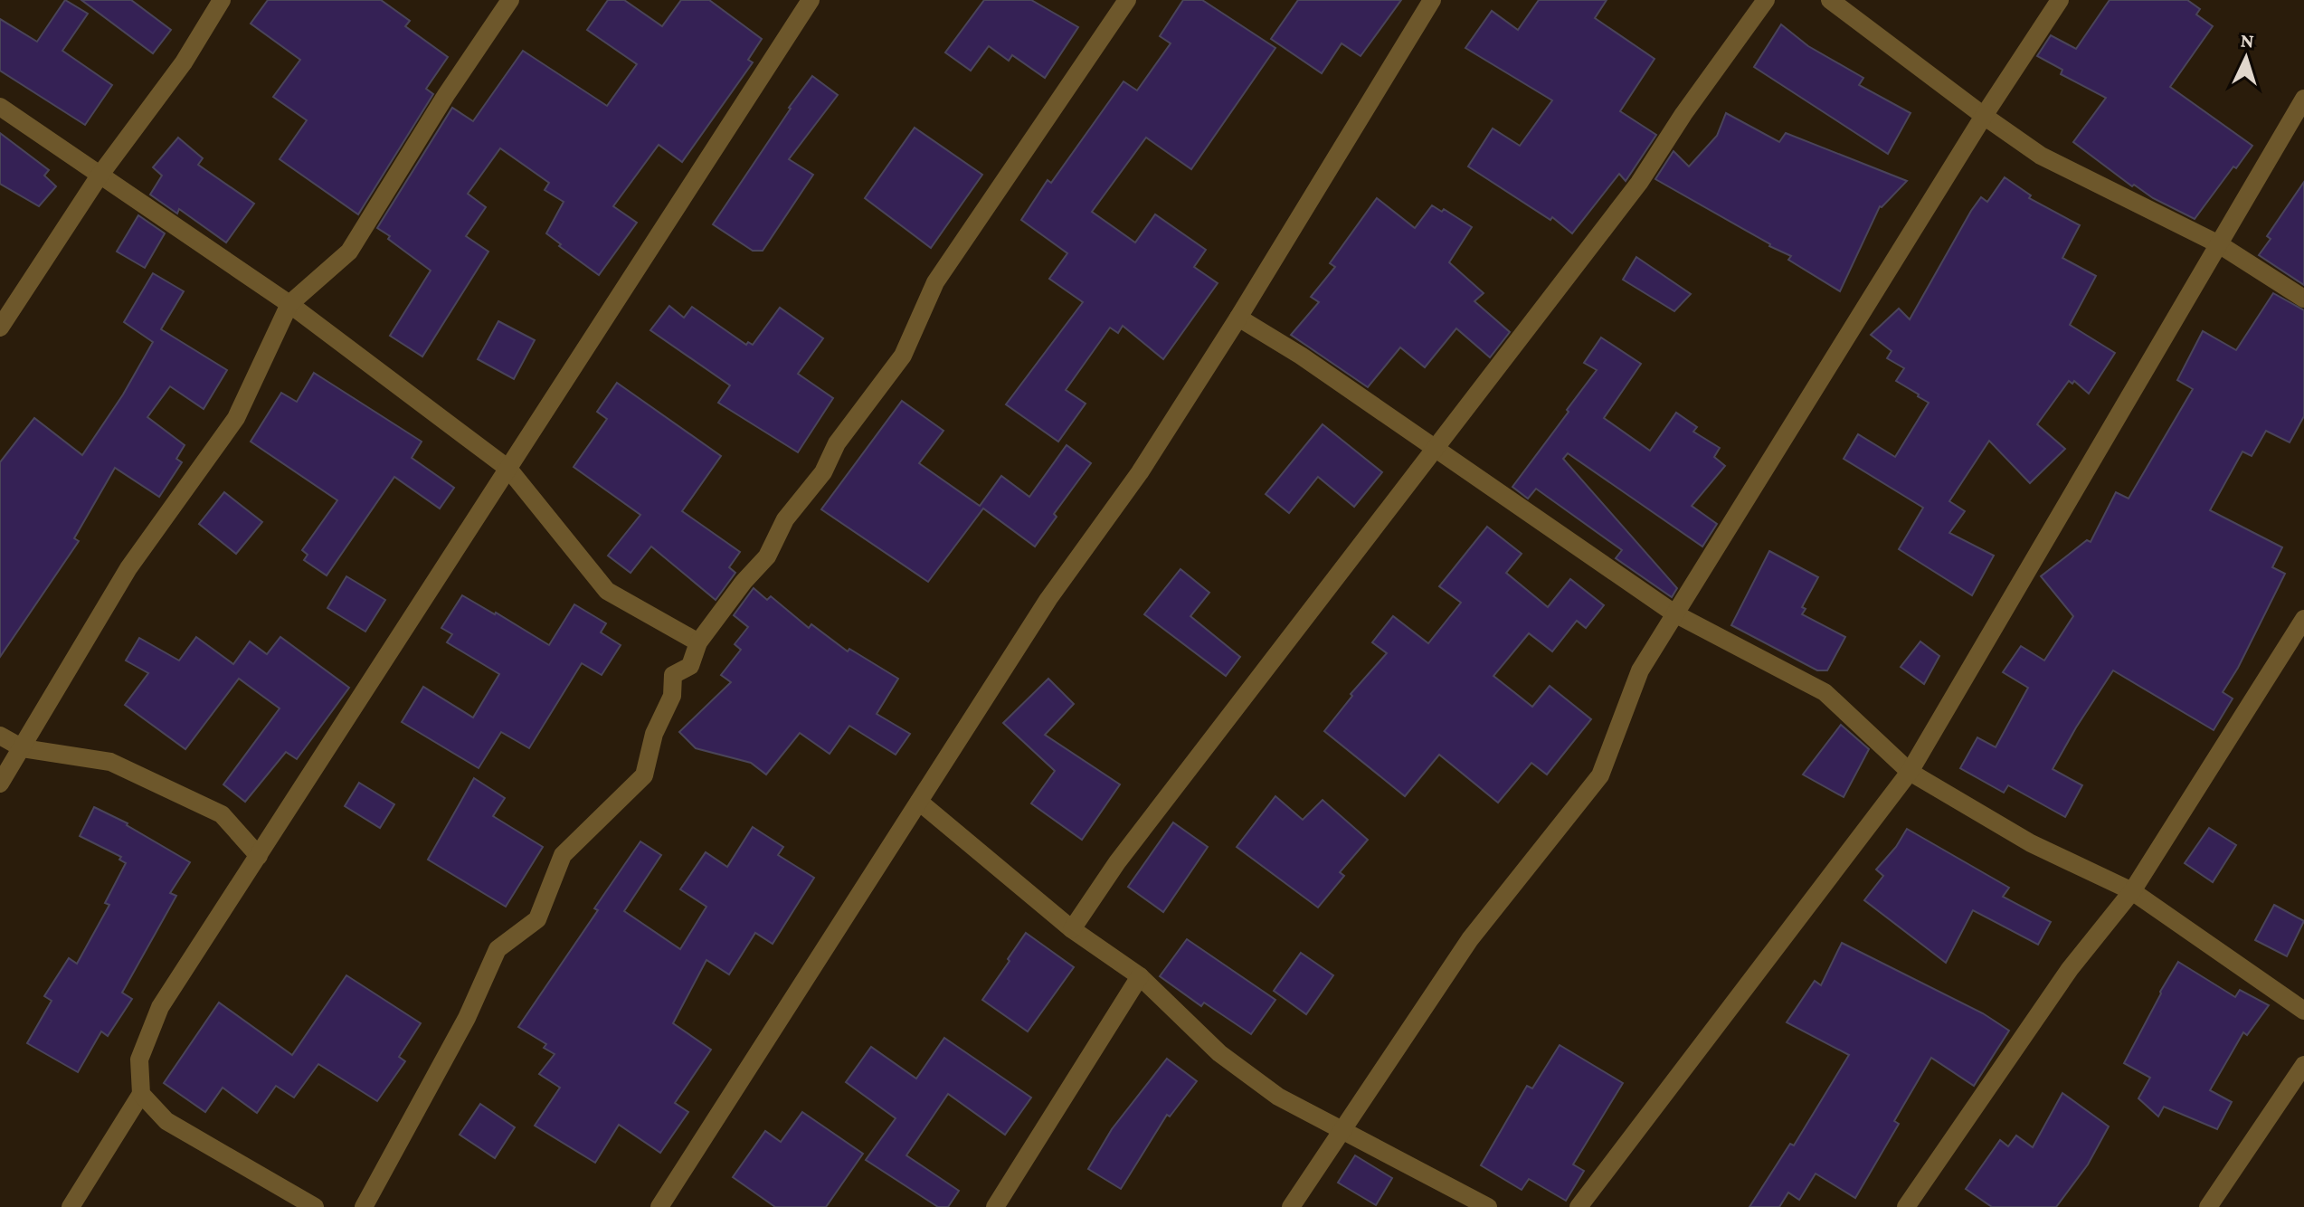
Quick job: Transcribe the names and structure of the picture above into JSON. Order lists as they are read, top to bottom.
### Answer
{
  "north": "top"
}
